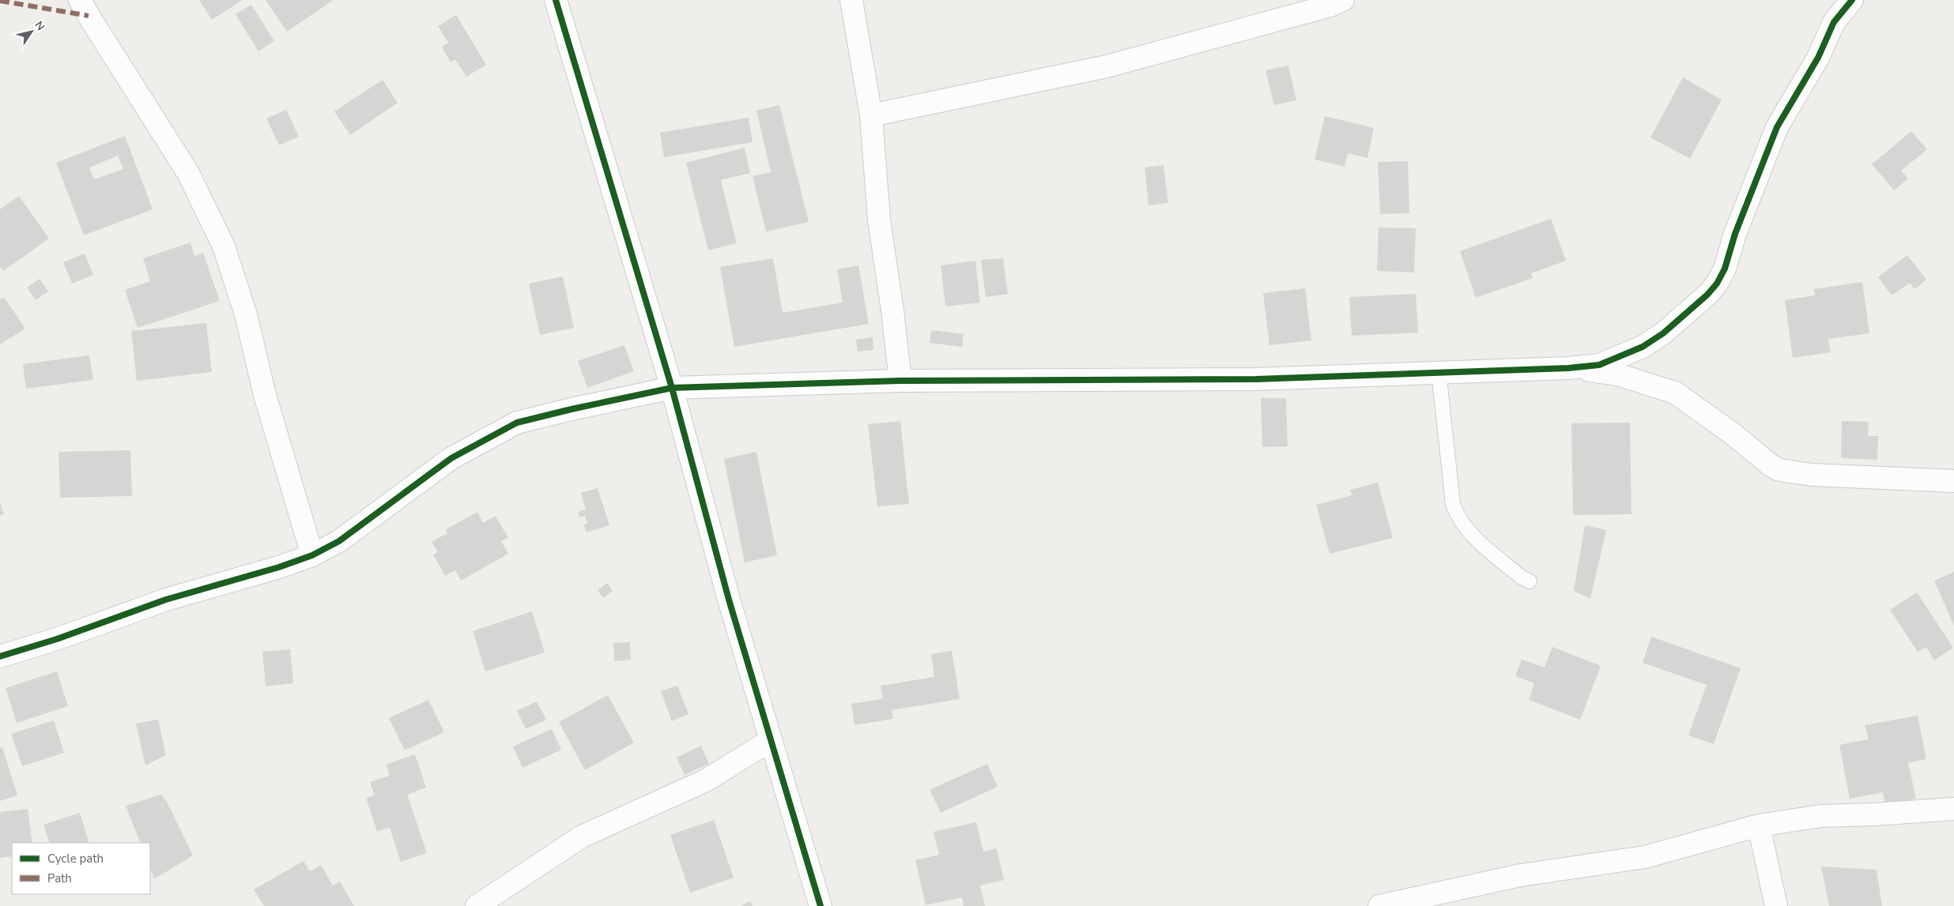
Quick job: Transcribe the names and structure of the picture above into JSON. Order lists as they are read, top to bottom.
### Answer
{
  "legend": ["Cycle path", "Path"],
  "north": "top right"
}
